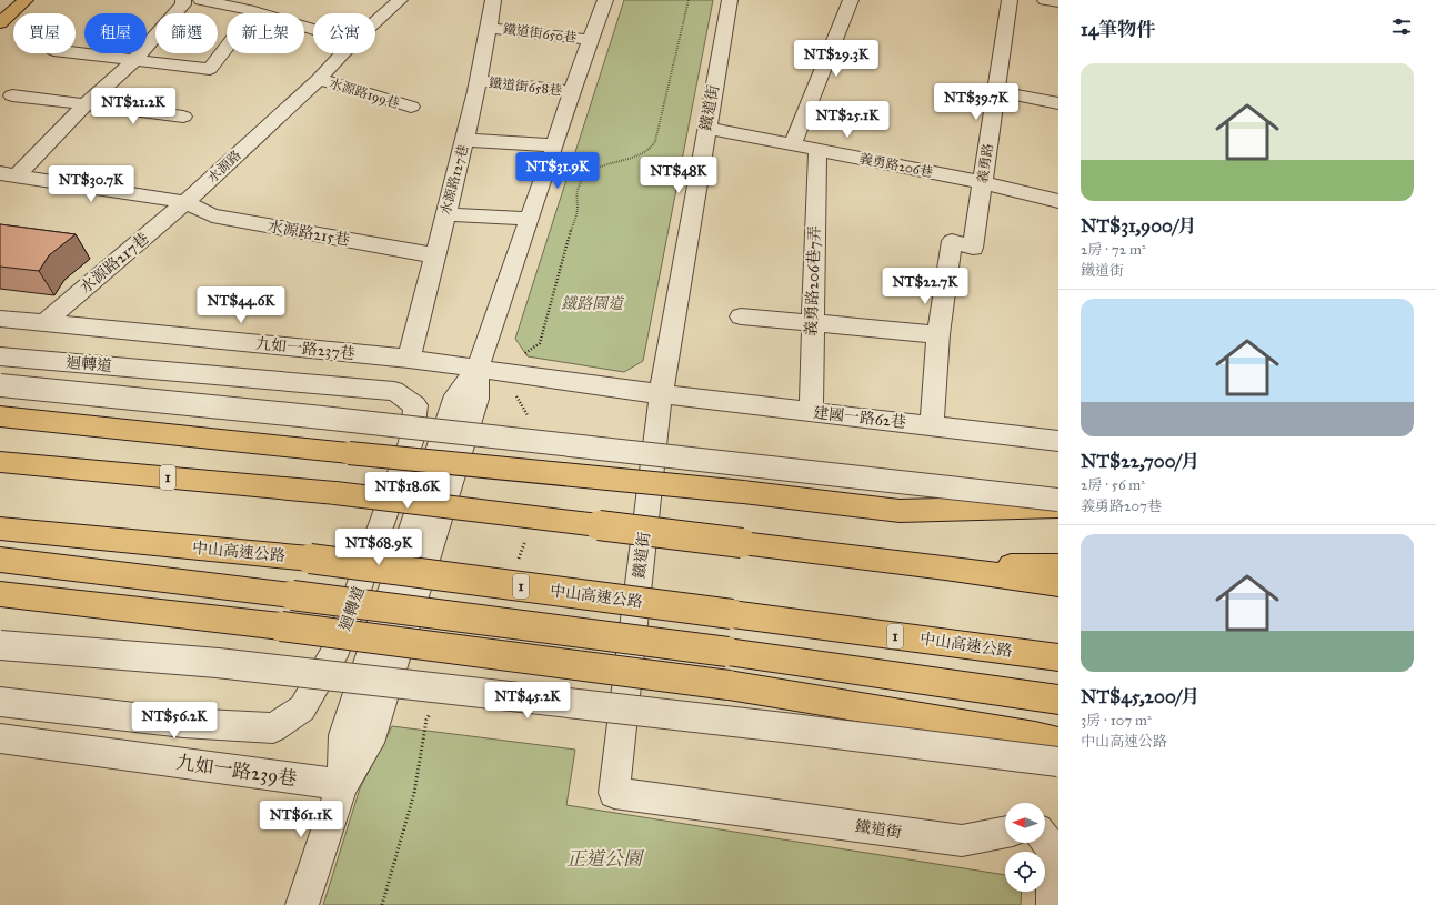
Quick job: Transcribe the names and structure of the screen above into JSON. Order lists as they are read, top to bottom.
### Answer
{
  "streets": {
    "main road": ["1", "中山高速公路"],
    "street": [
      "鐵道街650巷",
      "鐵道街658巷",
      "水源路199巷",
      "鐵道街",
      "義勇路",
      "義勇路206巷",
      "水源路",
      "水源路127巷",
      "水源路215巷",
      "水源路217巷",
      "義勇路206巷7弄",
      "九如一路237巷",
      "迴轉道",
      "建國一路62巷",
      "九如一路239巷"
    ]
  },
  "crossings": [
    ["鐵道街650巷", "水源路127巷"],
    ["鐵道街658巷", "水源路127巷"],
    ["水源路199巷", "水源路"],
    ["鐵道街", "義勇路206巷"],
    ["鐵道街", "建國一路62巷"],
    ["義勇路", "義勇路206巷"],
    ["義勇路206巷", "義勇路206巷7弄"],
    ["水源路", "水源路215巷"],
    ["水源路", "水源路217巷"],
    ["水源路127巷", "水源路215巷"],
    ["水源路127巷", "九如一路237巷"],
    ["水源路215巷", "水源路217巷"],
    ["水源路217巷", "九如一路237巷"],
    ["義勇路206巷7弄", "建國一路62巷"],
    ["九如一路237巷", "建國一路62巷"]
  ],
  "parks": ["鐵路園道", "正道公園"],
  "north": "left",
  "page": {
    "heading": "14筆物件",
    "chip": [
      "買屋",
      "租屋",
      "篩選",
      "新上架",
      "公寓"
    ],
    "price": [
      "NT$29.3K",
      "NT$39.7K",
      "NT$21.2K",
      "NT$25.1K",
      "NT$31.9K",
      "NT$48K",
      "NT$30.7K",
      "NT$22.7K",
      "NT$44.6K",
      "NT$18.6K",
      "NT$68.9K",
      "NT$45.2K",
      "NT$56.2K",
      "NT$61.1K"
    ],
    "list": [
      {
        "name": "NT$31,900/月",
        "note": "2房 · 72 m² · 鐵道街"
      },
      {
        "name": "NT$22,700/月",
        "note": "2房 · 56 m² · 義勇路207巷"
      },
      {
        "name": "NT$45,200/月",
        "note": "3房 · 107 m² · 中山高速公路"
      }
    ]
  }
}
